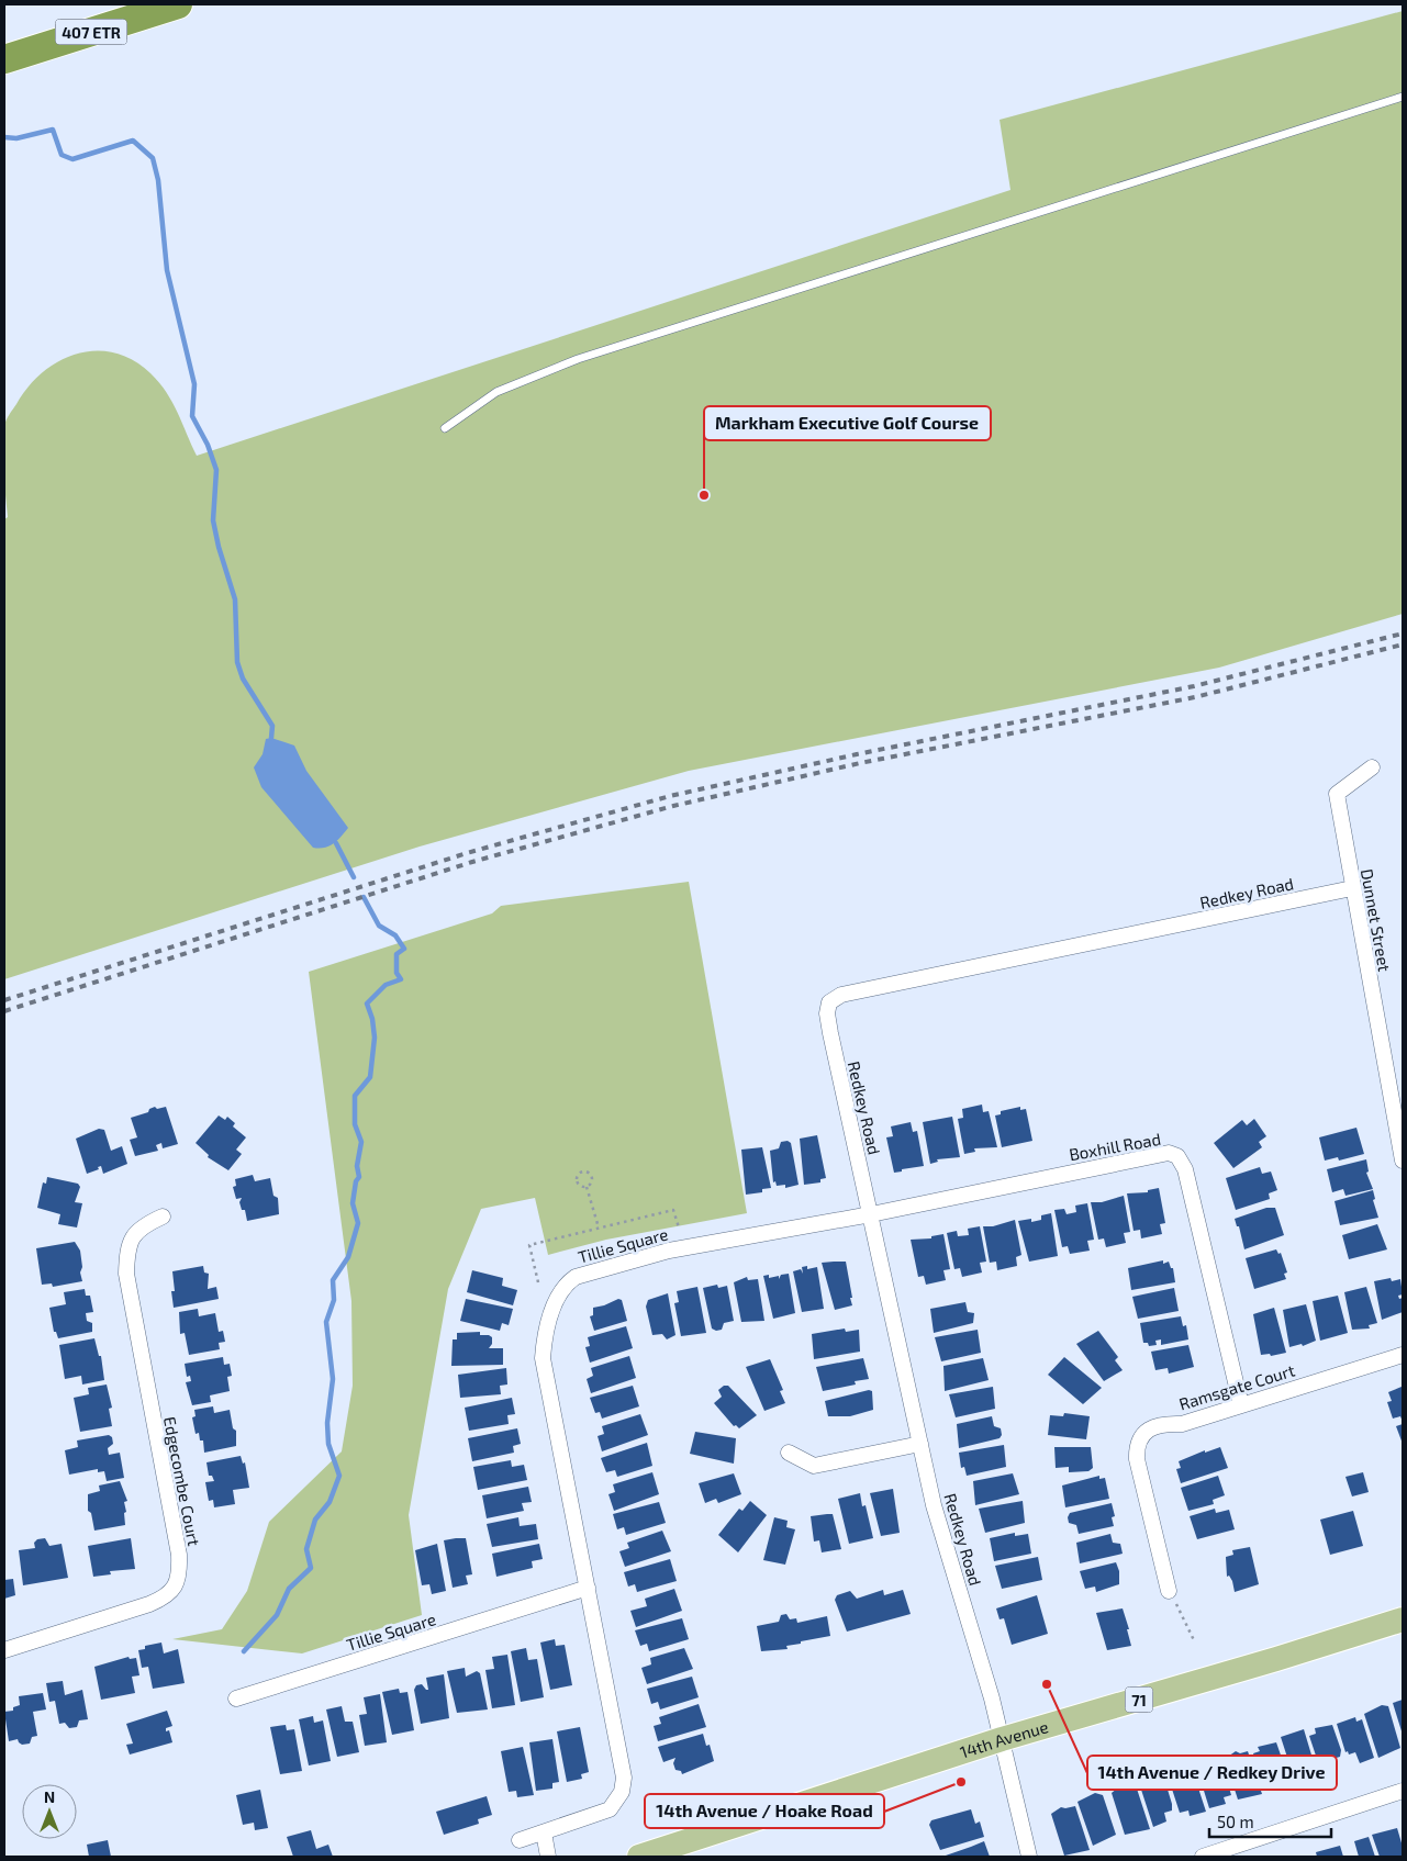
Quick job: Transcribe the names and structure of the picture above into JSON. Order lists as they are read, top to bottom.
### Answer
{
  "streets": {
    "highway": ["407 ETR"],
    "main road": ["71", "14th Avenue"],
    "street": [
      "Redkey Road",
      "Dunnet Street",
      "Boxhill Road",
      "Tillie Square",
      "Ramsgate Court",
      "Edgecombe Court"
    ]
  },
  "crossings": [
    ["Redkey Road", "Dunnet Street"],
    ["Redkey Road", "Boxhill Road"],
    ["Redkey Road", "Tillie Square"],
    ["Redkey Road", "14th Avenue"],
    ["Boxhill Road", "Tillie Square"],
    ["Boxhill Road", "Ramsgate Court"]
  ],
  "places": ["Markham Executive Golf Course", "14th Avenue / Redkey Drive", "14th Avenue / Hoake Road"],
  "scale_bar": "50 m",
  "north": "top"
}
